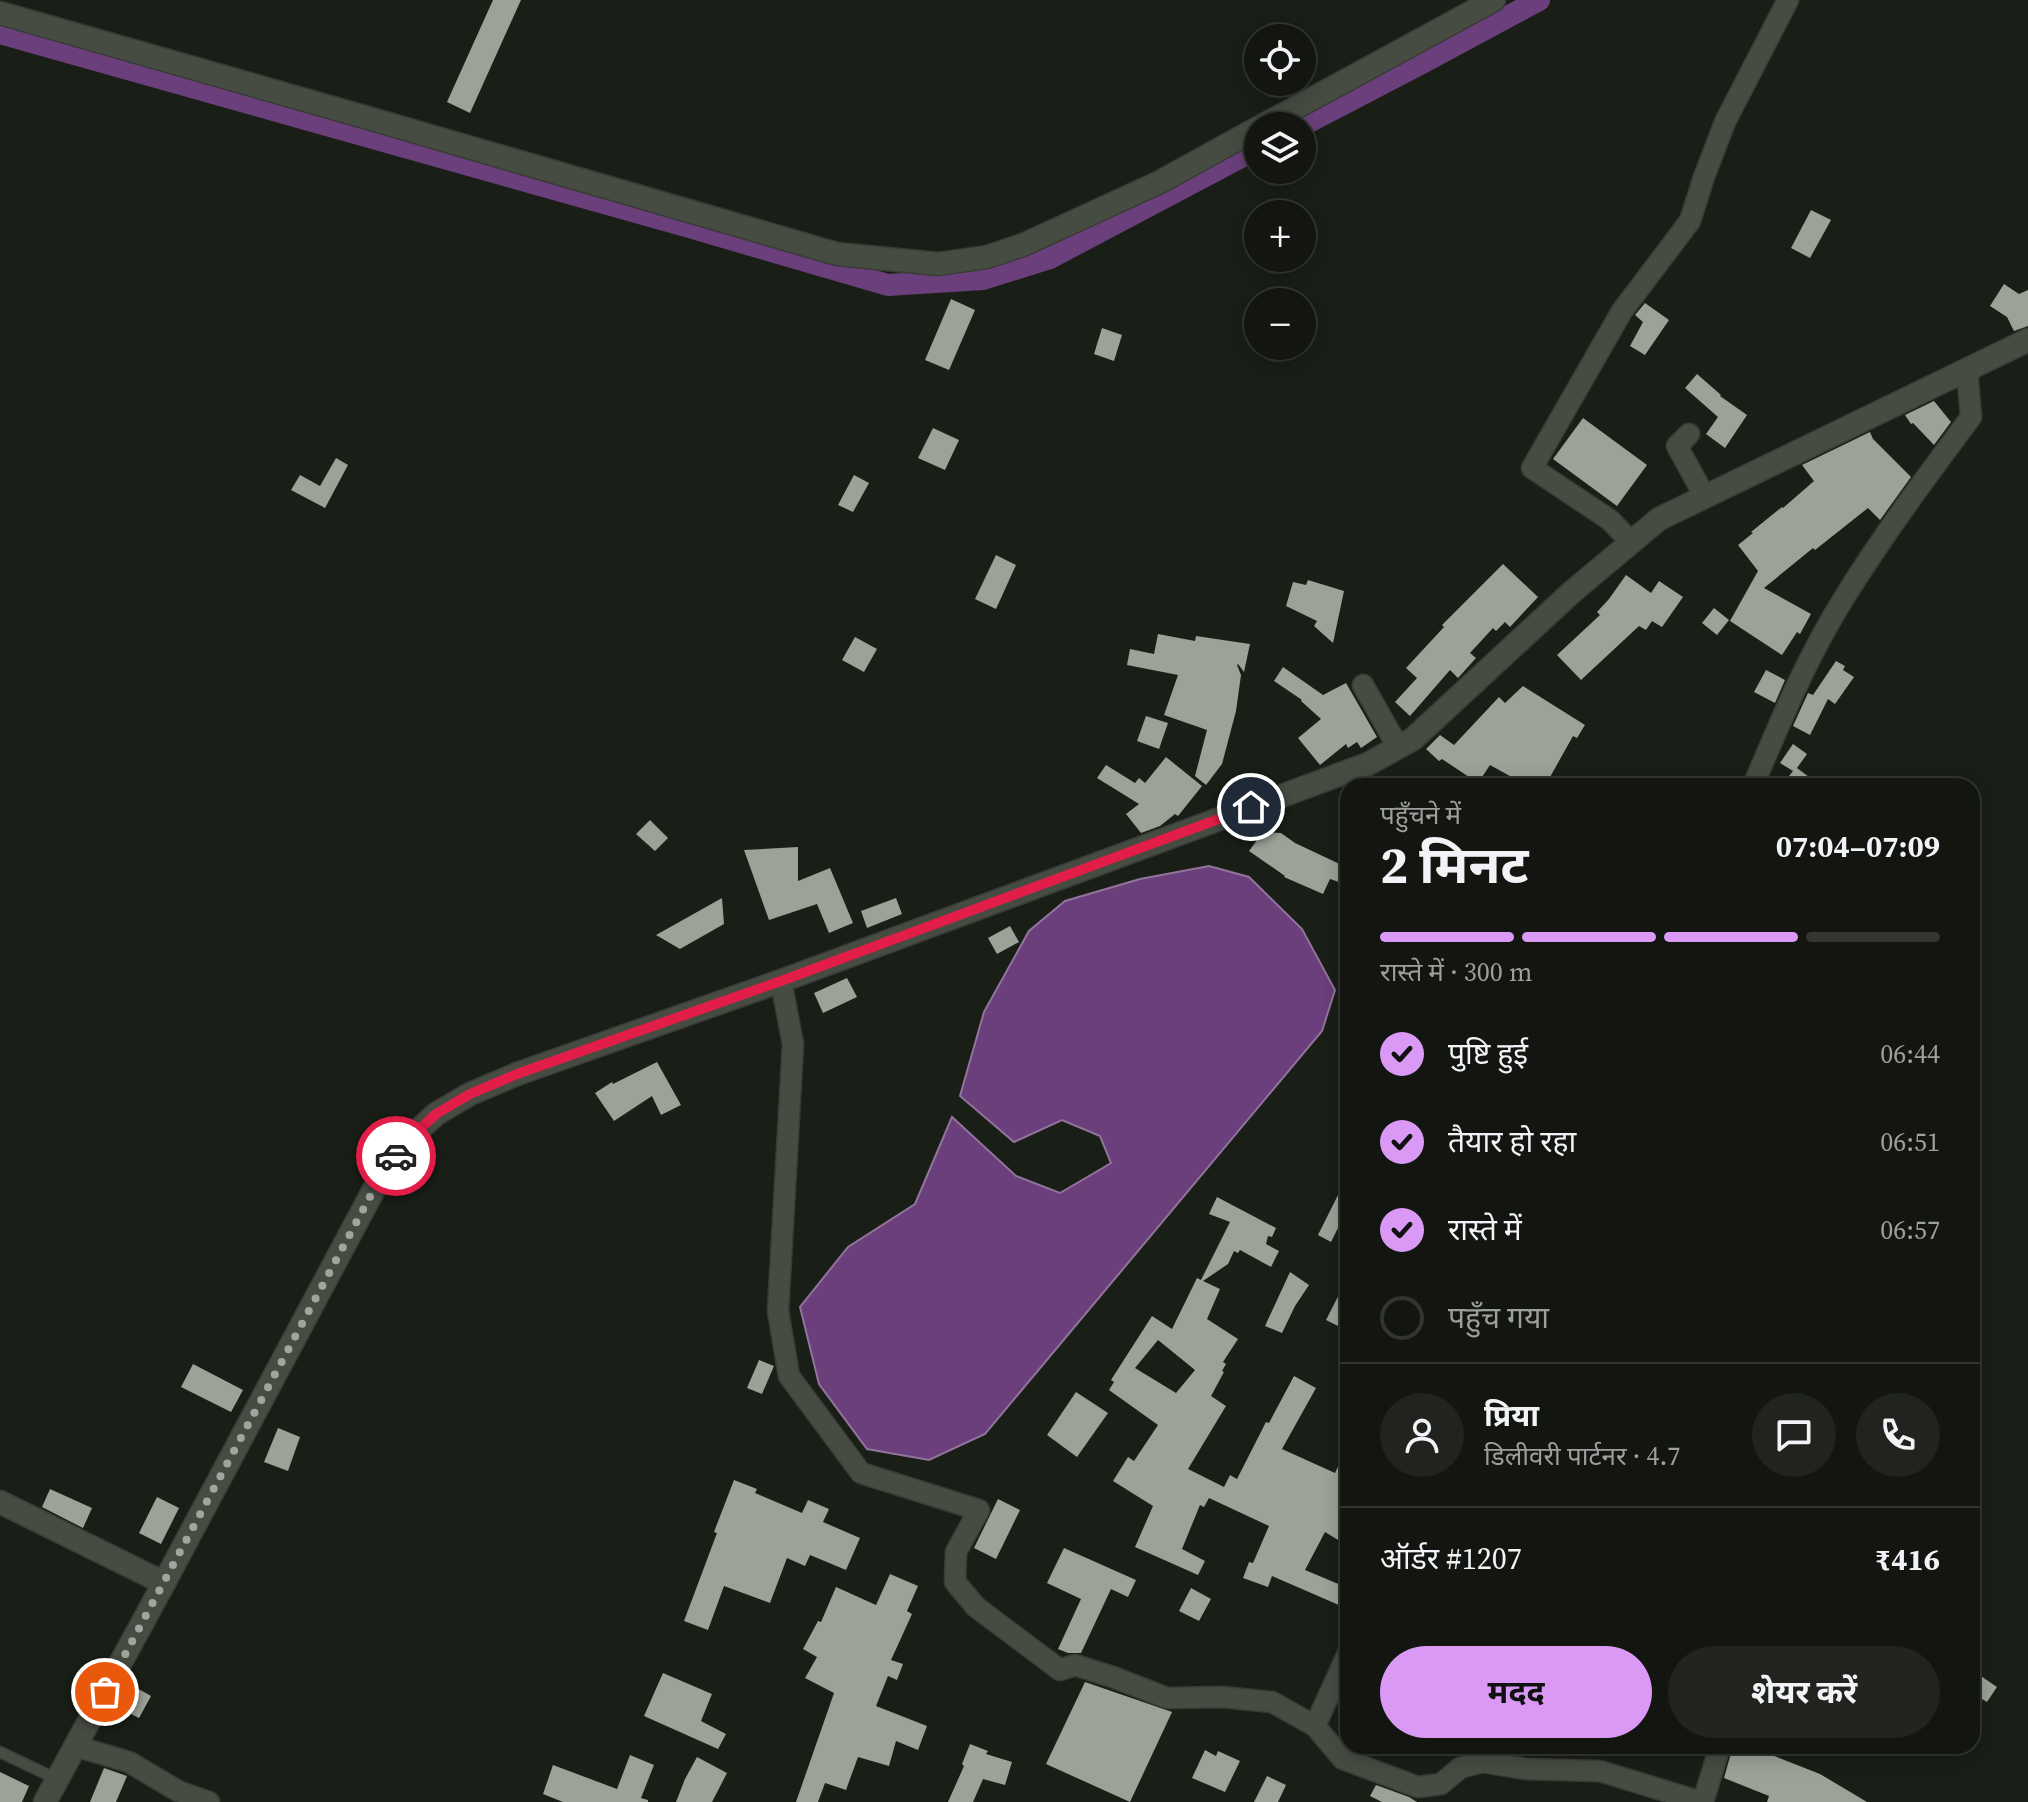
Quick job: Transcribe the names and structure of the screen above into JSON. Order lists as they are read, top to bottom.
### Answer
{
  "page": {
    "map_buttons": ["+", "−"],
    "heading": ["2 मिनट", "पहुँचने में", "07:04–07:09"],
    "panel": [
      "प्रिया",
      "डिलीवरी पार्टनर · 4.7",
      "ऑर्डर #1207",
      "₹416"
    ],
    "bar": "रास्ते में · 300 m",
    "list": [
      ["पुष्टि हुई", "06:44"],
      ["तैयार हो रहा", "06:51"],
      ["रास्ते में", "06:57"],
      "पहुँच गया"
    ],
    "buttons": ["मदद", "शेयर करें"]
  }
}
